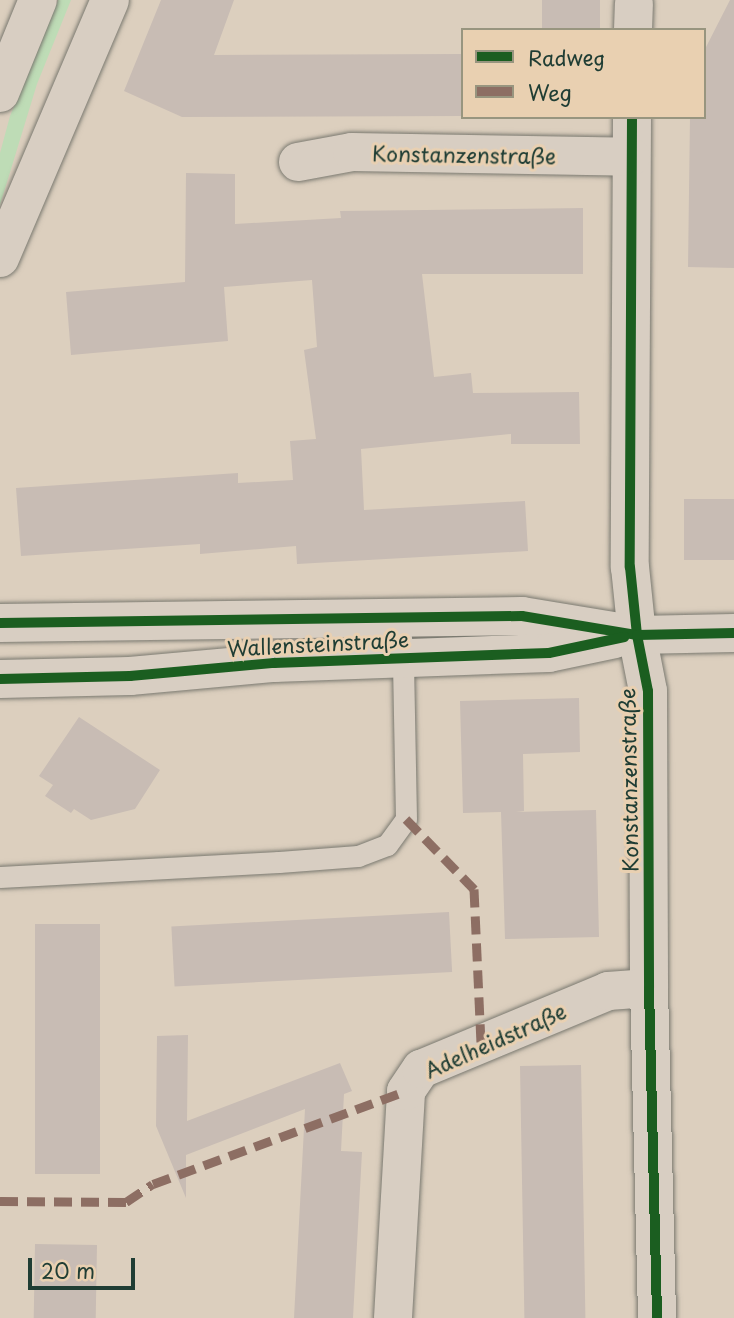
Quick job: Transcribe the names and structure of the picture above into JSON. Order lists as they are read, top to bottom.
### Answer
{
  "streets": {
    "street": ["Konstanzenstraße", "Wallensteinstraße", "Adelheidstraße"]
  },
  "crossings": [
    ["Konstanzenstraße", "Wallensteinstraße"],
    ["Konstanzenstraße", "Adelheidstraße"]
  ],
  "legend": ["Radweg", "Weg"],
  "scale_bar": "20 m"
}
